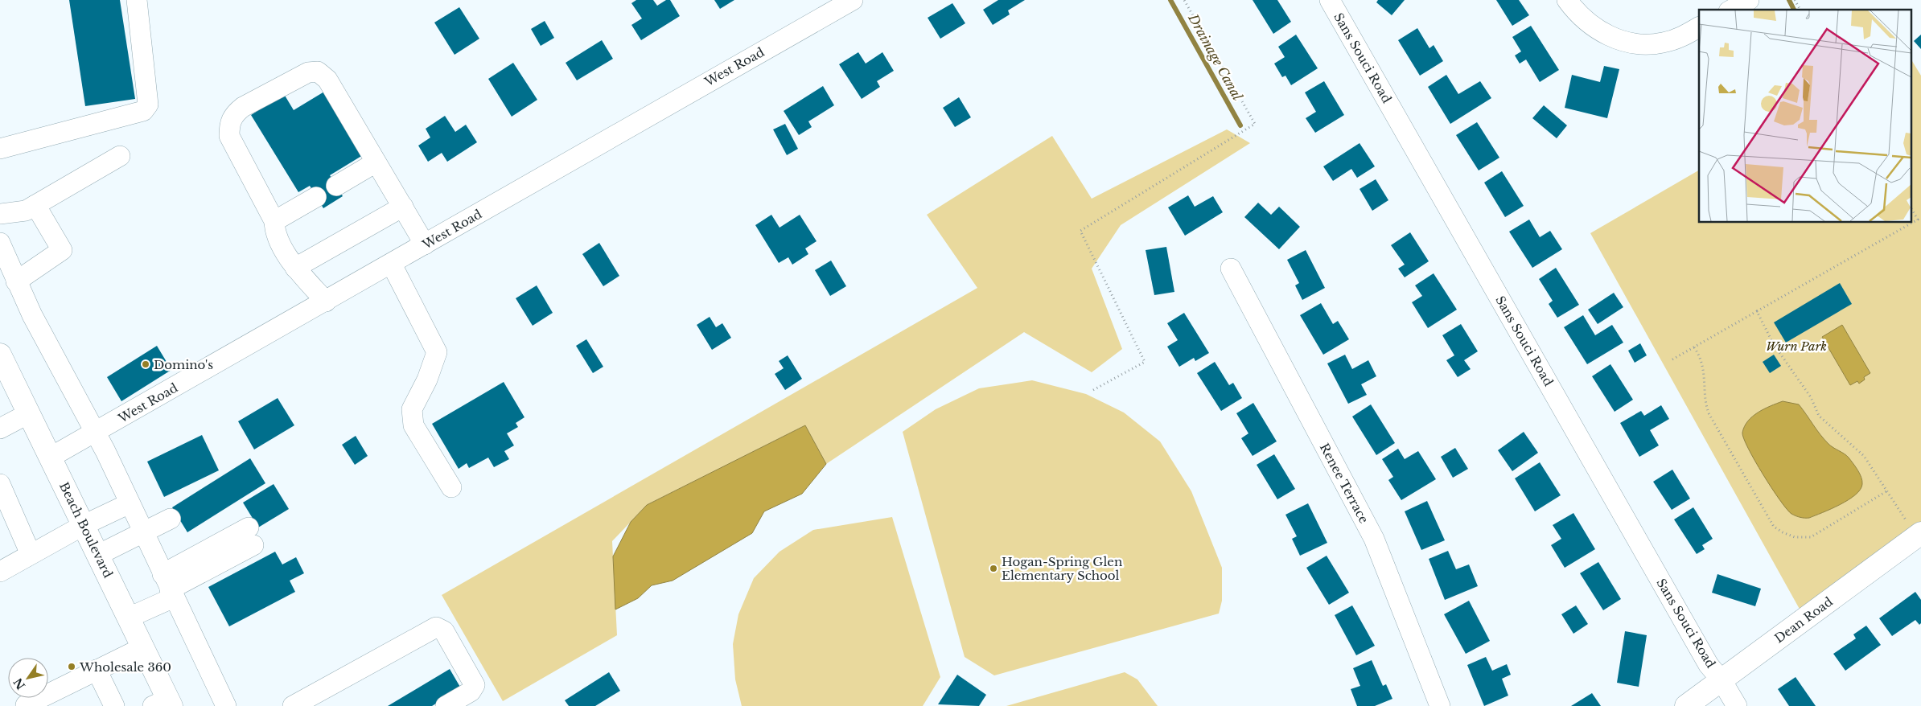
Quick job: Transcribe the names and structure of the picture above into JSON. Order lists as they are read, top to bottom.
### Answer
{
  "streets": {
    "main road": ["Beach Boulevard", "Dean Road"],
    "street": ["Sans Souci Road", "West Road", "Renee Terrace"]
  },
  "crossings": [
    ["Sans Souci Road", "Dean Road"],
    ["West Road", "Beach Boulevard"]
  ],
  "water": ["Drainage Canal"],
  "parks": ["Wurn Park"],
  "places": ["Domino's", "Hogan-Spring Glen Elementary School", "Wholesale 360"],
  "north": "bottom left"
}
